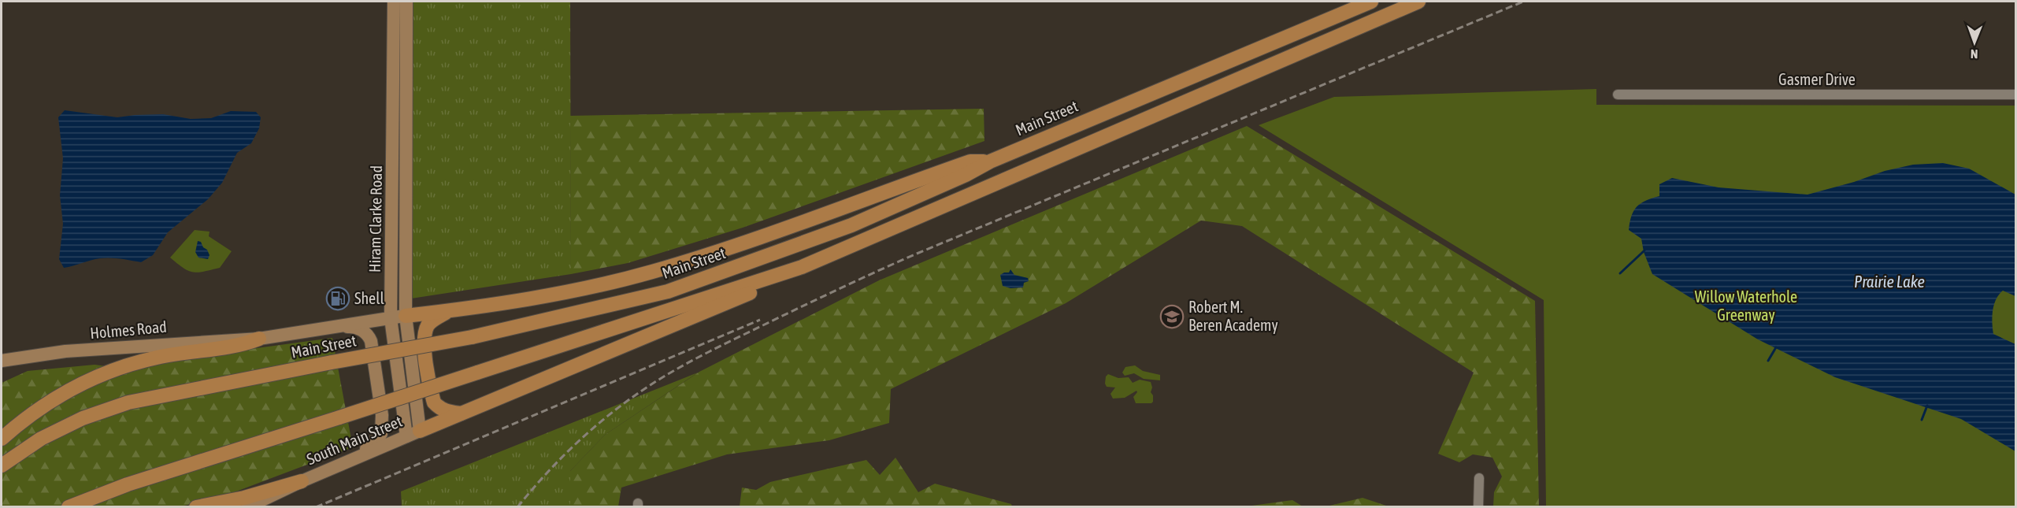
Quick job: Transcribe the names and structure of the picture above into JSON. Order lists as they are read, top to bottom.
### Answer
{
  "streets": {
    "highway": ["Main Street"],
    "main road": ["Hiram Clarke Road", "Holmes Road", "South Main Street"],
    "street": ["Gasmer Drive"]
  },
  "crossings": [
    ["Hiram Clarke Road", "South Main Street"]
  ],
  "water": ["Prairie Lake"],
  "parks": ["Willow Waterhole Greenway"],
  "places": {
    "fuel station": ["Shell"],
    "school or university": ["Robert M. Beren Academy"]
  },
  "north": "bottom"
}
